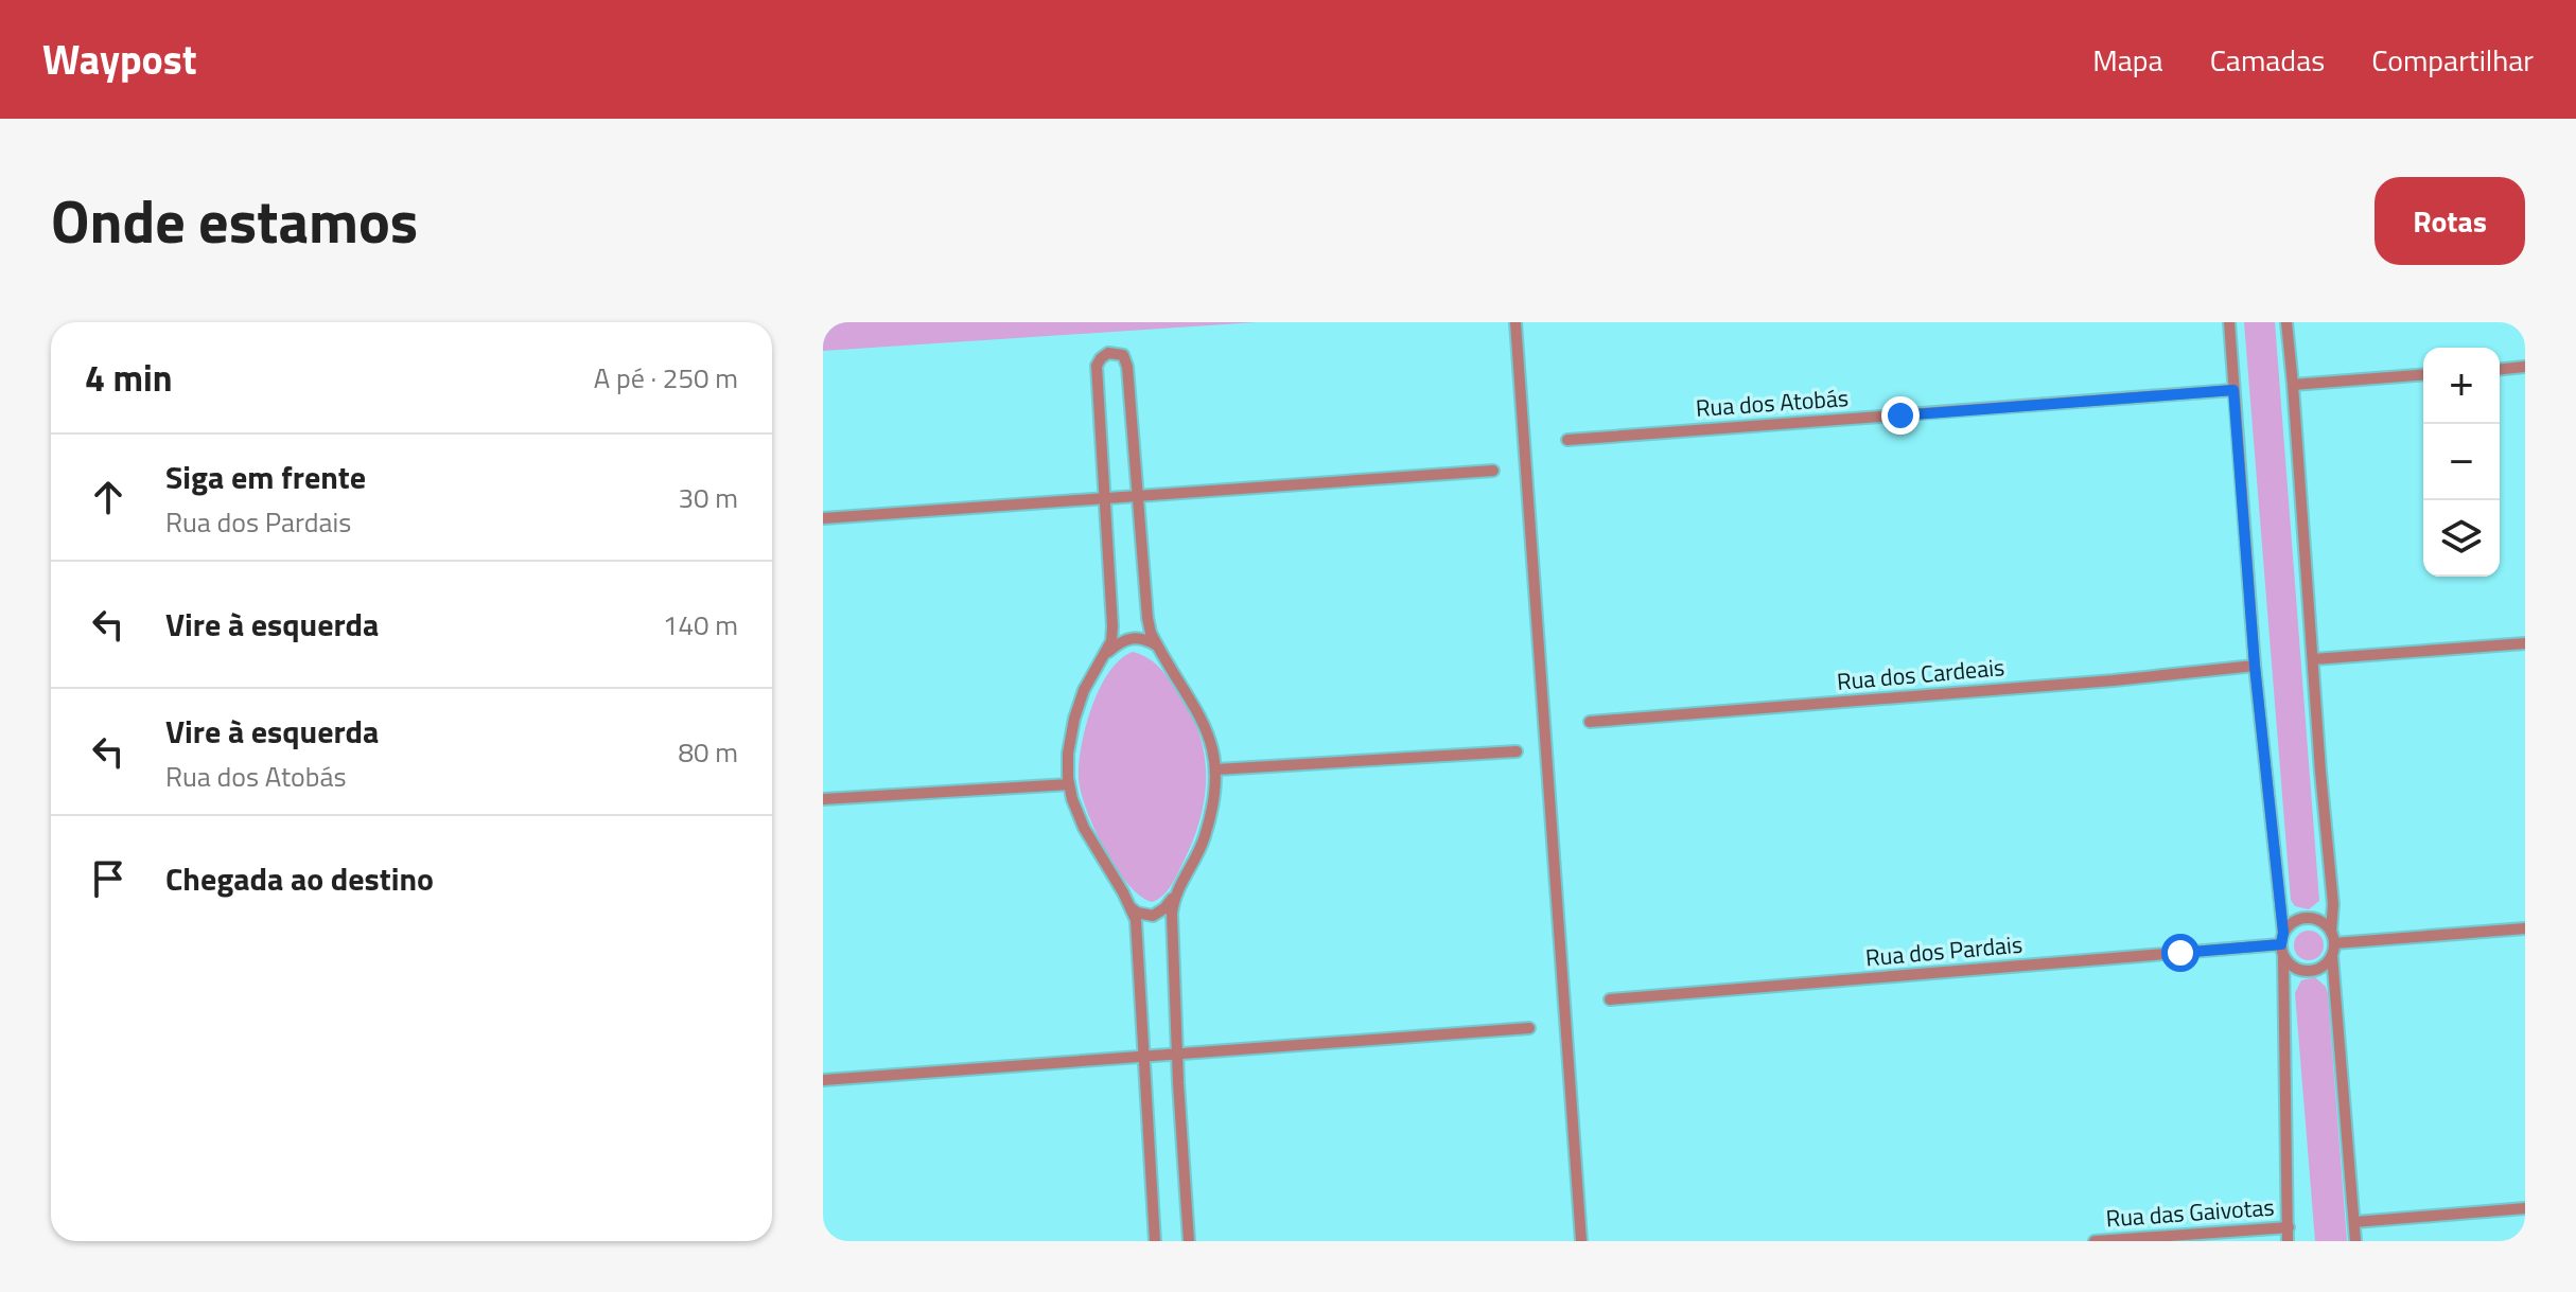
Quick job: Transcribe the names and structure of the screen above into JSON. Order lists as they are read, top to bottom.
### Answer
{
  "streets": {
    "lane": [
      "Rua dos Atobás",
      "Rua dos Cardeais",
      "Rua dos Pardais",
      "Rua das Gaivotas"
    ]
  },
  "page": {
    "header": "Waypost",
    "nav": ["Mapa", "Camadas", "Compartilhar"],
    "title": "Onde estamos",
    "buttons": "Rotas",
    "heading": ["4 min", "A pé · 250 m"],
    "map_buttons": ["+", "−"],
    "list": [
      ["Siga em frente", "Rua dos Pardais", "30 m"],
      ["Vire à esquerda", "140 m"],
      ["Vire à esquerda", "Rua dos Atobás", "80 m"],
      "Chegada ao destino"
    ]
  }
}
